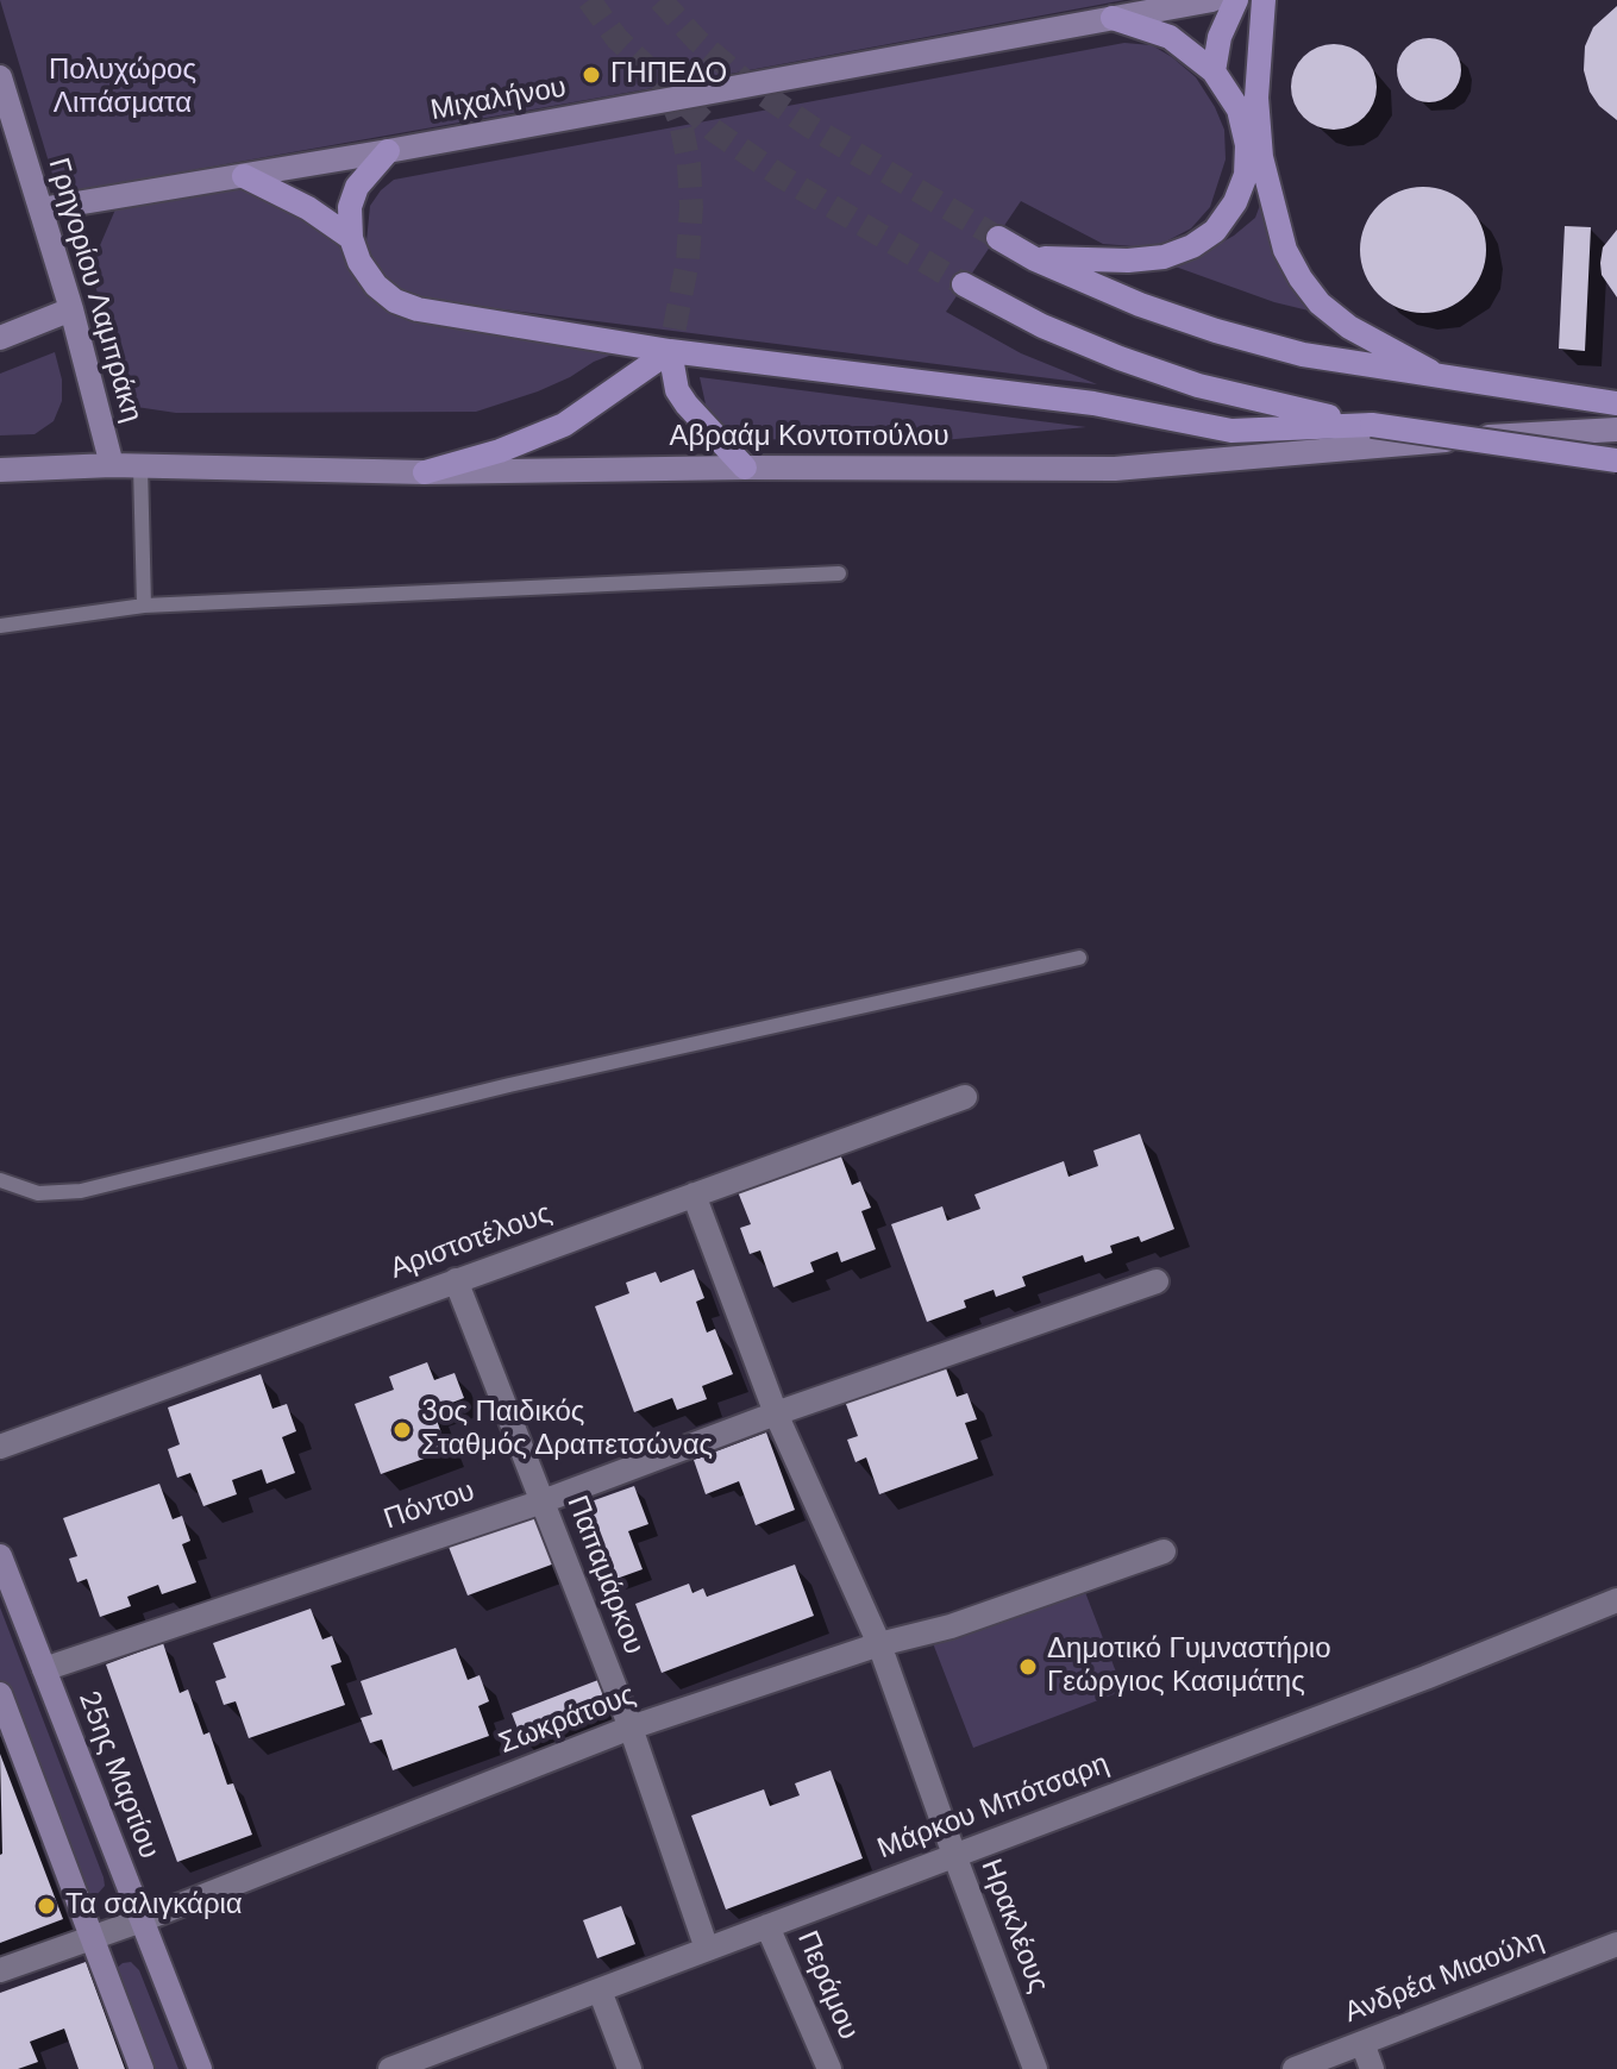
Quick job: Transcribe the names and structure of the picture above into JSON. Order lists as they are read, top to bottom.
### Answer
{
  "streets": {
    "street": [
      "Μιχαλήνου",
      "Γρηγορίου Λαμπράκη",
      "Αβραάμ Κοντοπούλου",
      "Αριστοτέλους",
      "Πόντου",
      "Παπαμάρκου",
      "Σωκράτους",
      "25ης Μαρτίου",
      "Μάρκου Μπότσαρη",
      "Ηρακλέους",
      "Ανδρέα Μιαούλη",
      "Περάμου"
    ]
  },
  "crossings": [
    ["Μιχαλήνου", "Γρηγορίου Λαμπράκη"],
    ["Γρηγορίου Λαμπράκη", "Αβραάμ Κοντοπούλου"],
    ["Αριστοτέλους", "Παπαμάρκου"],
    ["Αριστοτέλους", "Ηρακλέους"],
    ["Πόντου", "Παπαμάρκου"],
    ["Πόντου", "25ης Μαρτίου"],
    ["Πόντου", "Ηρακλέους"],
    ["Παπαμάρκου", "Σωκράτους"],
    ["Παπαμάρκου", "Μάρκου Μπότσαρη"],
    ["Σωκράτους", "25ης Μαρτίου"],
    ["Σωκράτους", "Ηρακλέους"],
    ["Μάρκου Μπότσαρη", "Ηρακλέους"],
    ["Μάρκου Μπότσαρη", "Περάμου"]
  ],
  "parks": ["Πολυχώρος Λιπάσματα"],
  "places": [
    "ΓΗΠΕΔΟ",
    "3ος Παιδικός Σταθμός Δραπετσώνας",
    "Δημοτικό Γυμναστήριο Γεώργιος Κασιμάτης",
    "Τα σαλιγκάρια"
  ]
}
